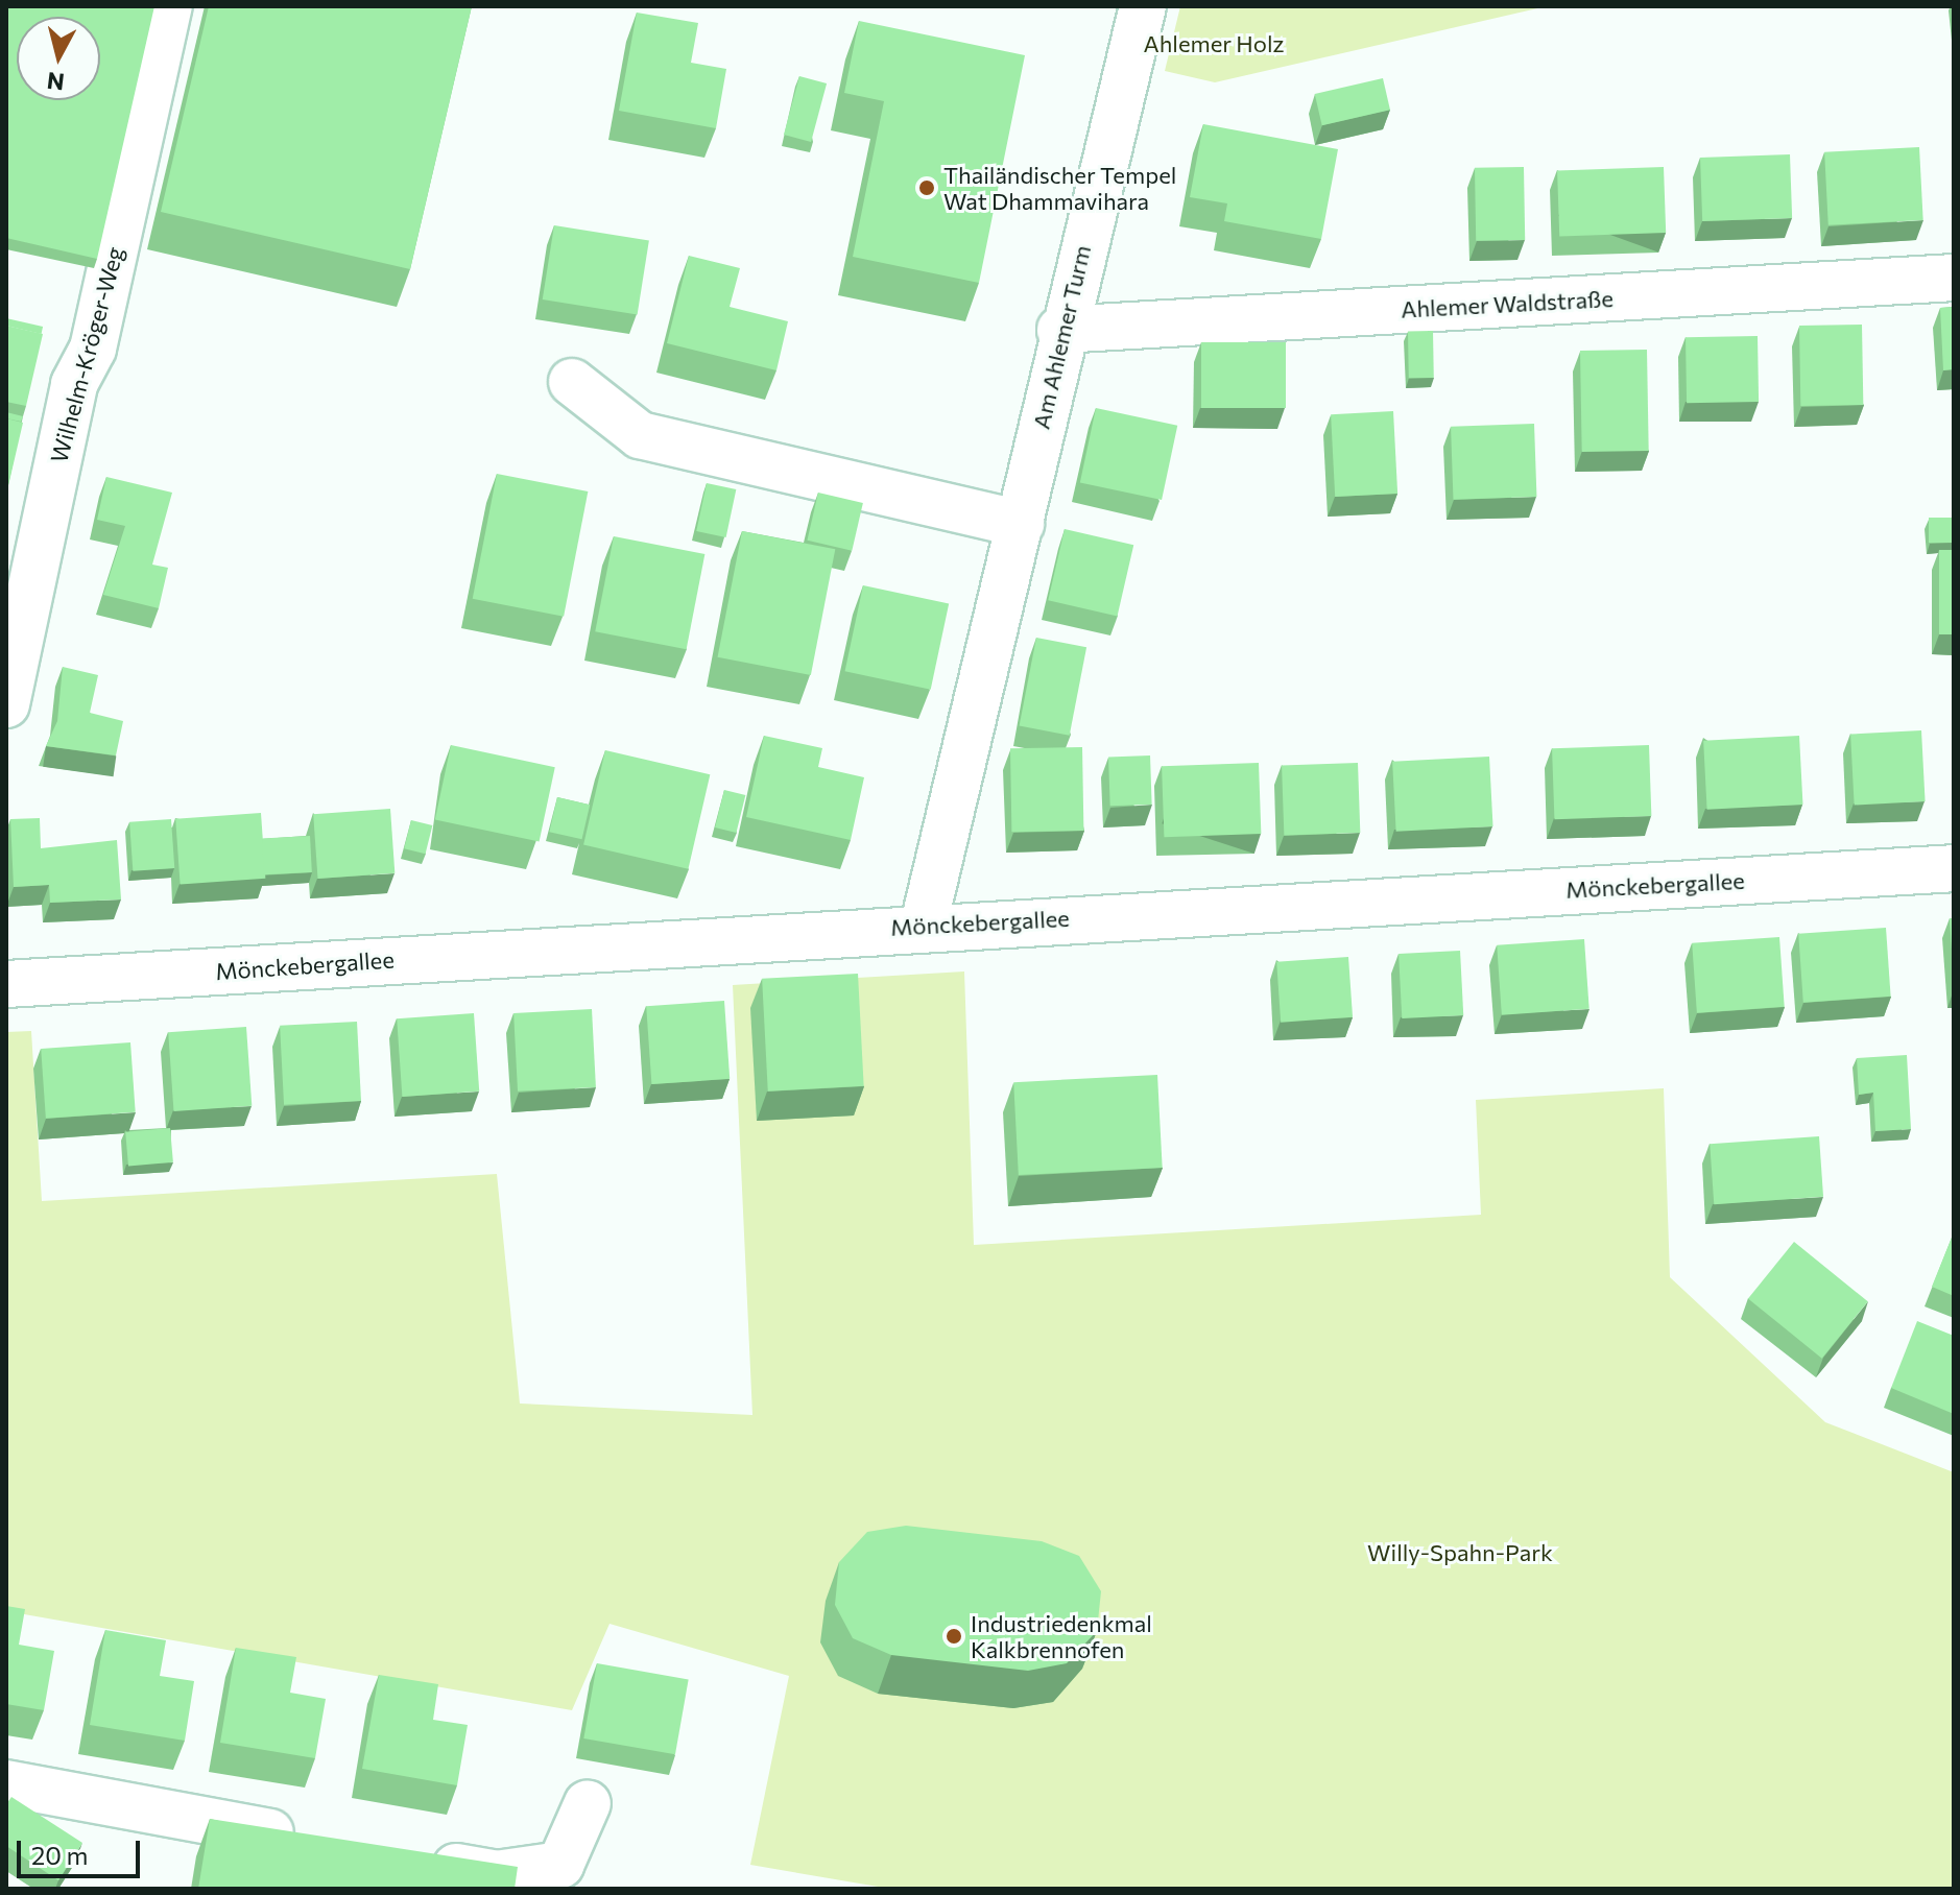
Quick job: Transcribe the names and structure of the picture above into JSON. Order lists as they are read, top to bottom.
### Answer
{
  "streets": {
    "street": [
      "Ahlemer Waldstraße",
      "Am Ahlemer Turm",
      "Wilhelm-Kröger-Weg",
      "Mönckebergallee"
    ]
  },
  "crossings": [
    ["Ahlemer Waldstraße", "Am Ahlemer Turm"],
    ["Am Ahlemer Turm", "Mönckebergallee"]
  ],
  "parks": ["Ahlemer Holz", "Willy-Spahn-Park"],
  "places": ["Thailändischer Tempel Wat Dhammavihara", "Industriedenkmal Kalkbrennofen"],
  "scale_bar": "20 m",
  "north": "bottom"
}
